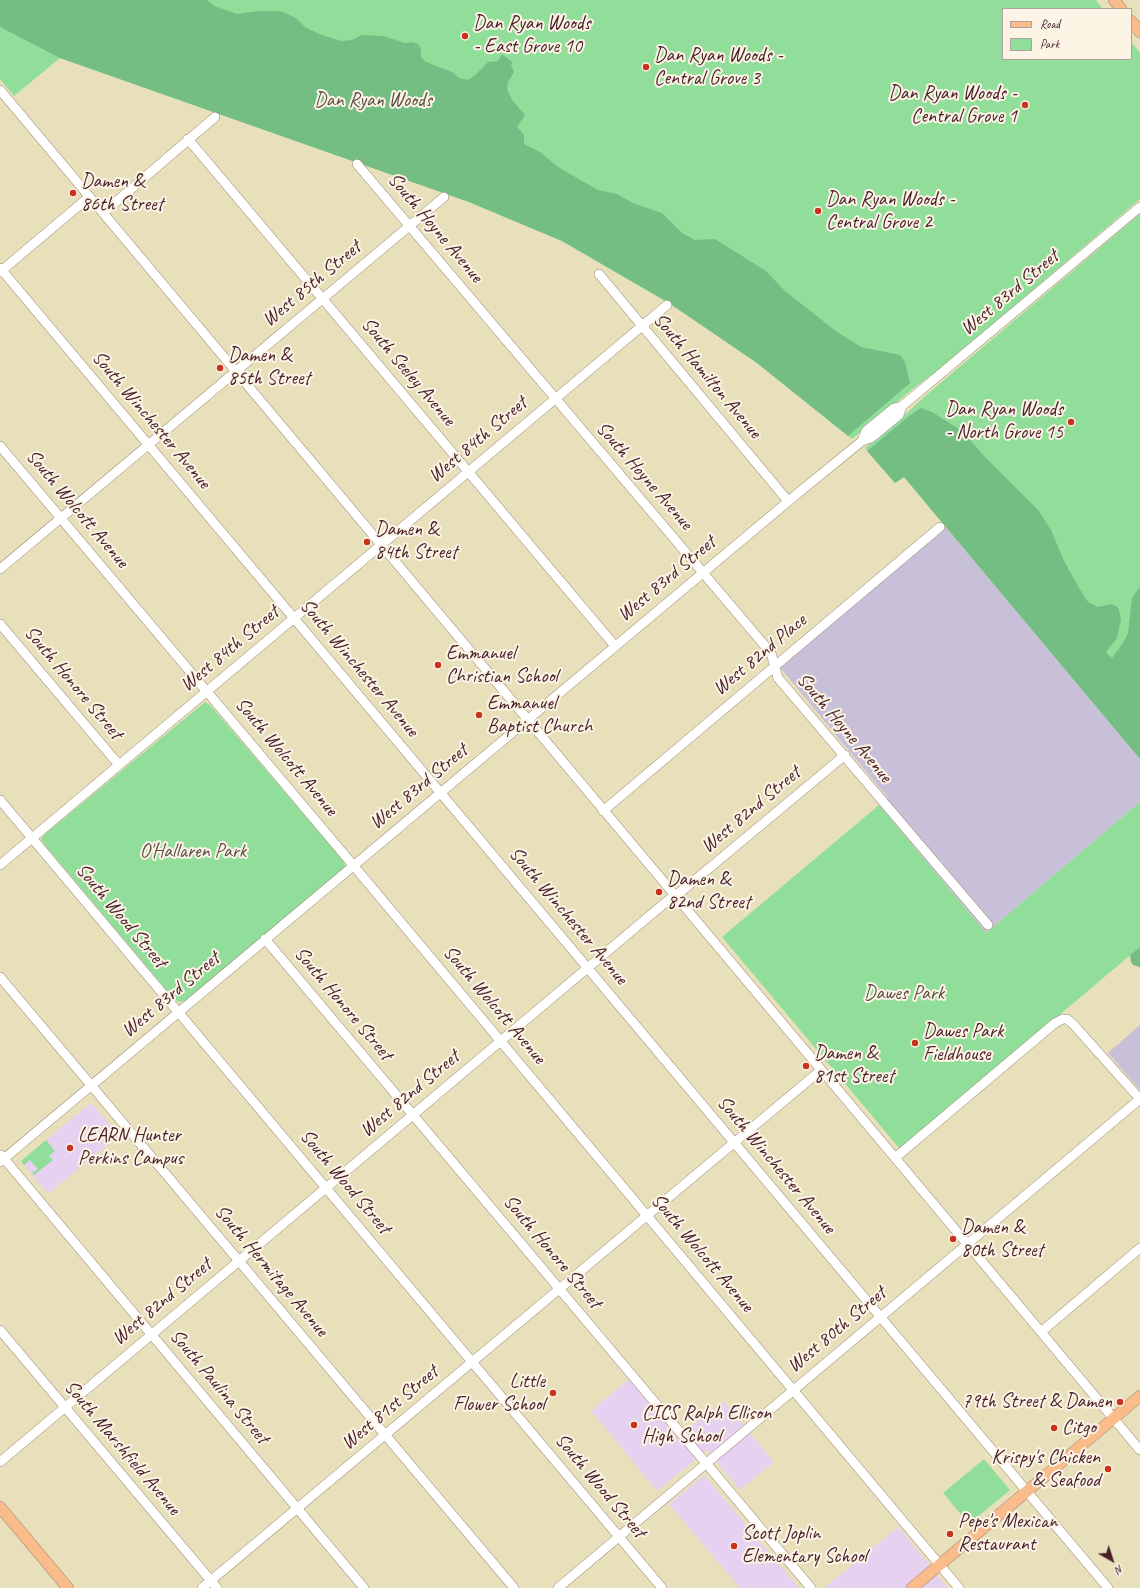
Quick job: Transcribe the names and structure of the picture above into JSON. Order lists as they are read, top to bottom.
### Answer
{
  "streets": {
    "street": [
      "South Hoyne Avenue",
      "West 85th Street",
      "West 83rd Street",
      "South Seeley Avenue",
      "South Hamilton Avenue",
      "South Winchester Avenue",
      "West 84th Street",
      "South Wolcott Avenue",
      "West 82nd Place",
      "South Honore Street",
      "West 82nd Street",
      "South Wood Street",
      "South Hermitage Avenue",
      "West 80th Street",
      "South Paulina Street",
      "West 81st Street",
      "South Marshfield Avenue"
    ]
  },
  "crossings": [
    ["South Hoyne Avenue", "West 85th Street"],
    ["South Hoyne Avenue", "West 83rd Street"],
    ["South Hoyne Avenue", "West 84th Street"],
    ["South Hoyne Avenue", "West 82nd Place"],
    ["South Hoyne Avenue", "West 82nd Street"],
    ["West 85th Street", "South Seeley Avenue"],
    ["West 85th Street", "South Winchester Avenue"],
    ["West 85th Street", "South Wolcott Avenue"],
    ["West 83rd Street", "South Seeley Avenue"],
    ["West 83rd Street", "South Hamilton Avenue"],
    ["West 83rd Street", "South Winchester Avenue"],
    ["West 83rd Street", "South Wolcott Avenue"],
    ["West 83rd Street", "South Honore Street"],
    ["West 83rd Street", "South Wood Street"],
    ["West 83rd Street", "South Hermitage Avenue"],
    ["West 83rd Street", "South Paulina Street"],
    ["South Seeley Avenue", "West 84th Street"],
    ["South Hamilton Avenue", "West 84th Street"],
    ["South Winchester Avenue", "West 84th Street"],
    ["South Winchester Avenue", "West 82nd Street"],
    ["South Winchester Avenue", "West 80th Street"],
    ["South Winchester Avenue", "West 81st Street"],
    ["West 84th Street", "South Wolcott Avenue"],
    ["West 84th Street", "South Honore Street"],
    ["West 84th Street", "South Wood Street"],
    ["South Wolcott Avenue", "West 82nd Street"],
    ["South Wolcott Avenue", "West 80th Street"],
    ["South Wolcott Avenue", "West 81st Street"],
    ["South Honore Street", "West 82nd Street"],
    ["South Honore Street", "West 80th Street"],
    ["South Honore Street", "West 81st Street"],
    ["West 82nd Street", "South Wood Street"],
    ["West 82nd Street", "South Hermitage Avenue"],
    ["West 82nd Street", "South Paulina Street"],
    ["West 82nd Street", "South Marshfield Avenue"],
    ["South Wood Street", "West 80th Street"],
    ["South Wood Street", "West 81st Street"],
    ["South Hermitage Avenue", "West 81st Street"],
    ["South Paulina Street", "West 81st Street"],
    ["West 81st Street", "South Marshfield Avenue"]
  ],
  "parks": ["Dan Ryan Woods", "O'Hallaren Park", "Dawes Park"],
  "places": [
    "Dan Ryan Woods - East Grove 10",
    "Dan Ryan Woods - Central Grove 3",
    "Dan Ryan Woods - Central Grove 1",
    "Damen & 86th Street",
    "Dan Ryan Woods - Central Grove 2",
    "Damen & 85th Street",
    "Dan Ryan Woods - North Grove 15",
    "Damen & 84th Street",
    "Emmanuel Christian School",
    "Emmanuel Baptist Church",
    "Damen & 82nd Street",
    "Dawes Park Fieldhouse",
    "Damen & 81st Street",
    "LEARN Hunter Perkins Campus",
    "Damen & 80th Street",
    "Little Flower School",
    "79th Street & Damen",
    "CICS Ralph Ellison High School",
    "Citgo",
    "Krispy's Chicken & Seafood",
    "Pepe's Mexican Restaurant",
    "Scott Joplin Elementary School"
  ],
  "legend": ["Road", "Park"],
  "north": "bottom right"
}
